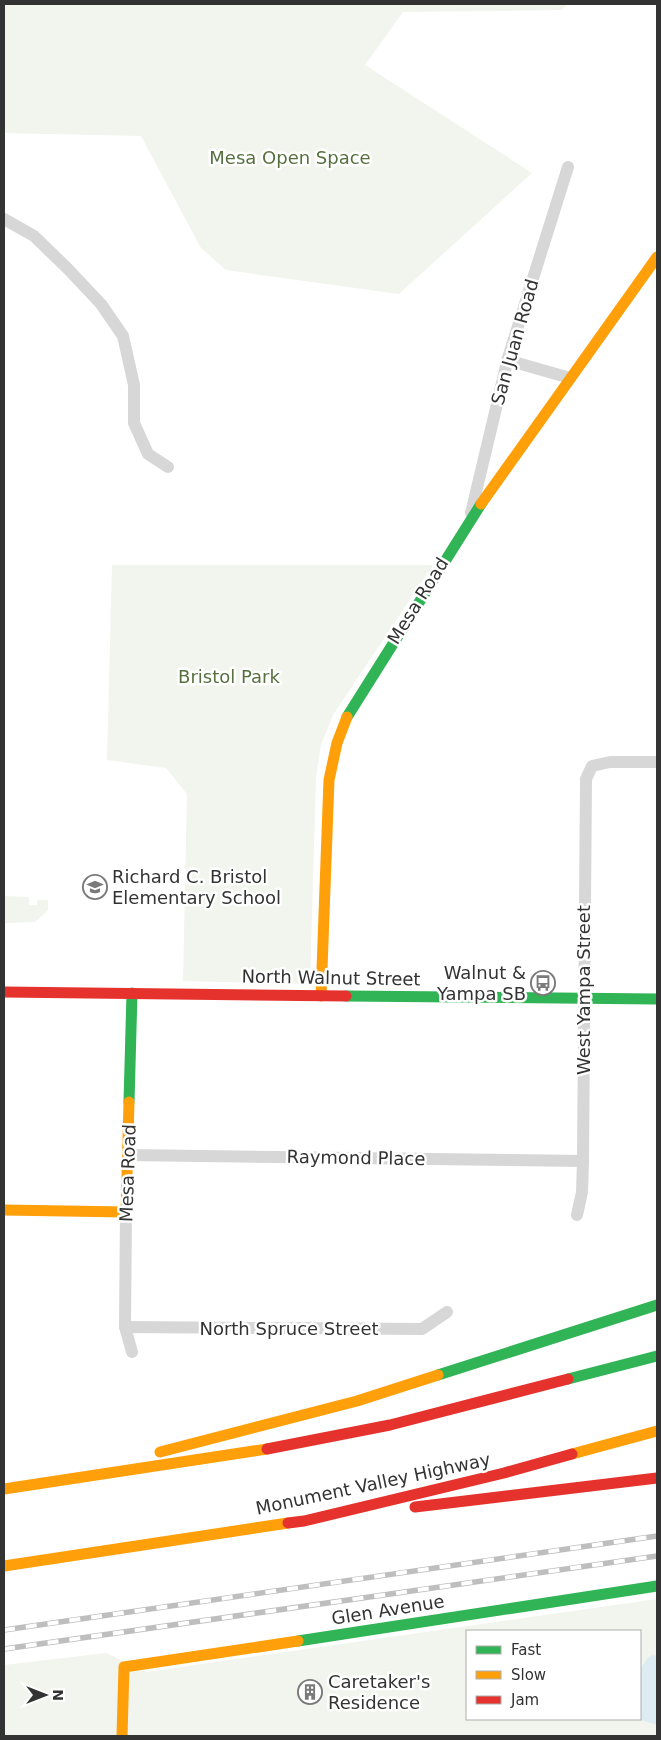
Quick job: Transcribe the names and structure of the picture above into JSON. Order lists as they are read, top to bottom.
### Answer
{
  "streets": {
    "main road": [
      "Mesa Road",
      "North Walnut Street",
      "Monument Valley Highway",
      "Glen Avenue"
    ],
    "street": [
      "San Juan Road",
      "West Yampa Street",
      "Raymond Place",
      "North Spruce Street"
    ]
  },
  "crossings": [
    ["San Juan Road", "Mesa Road"],
    ["Mesa Road", "North Walnut Street"],
    ["Mesa Road", "Raymond Place"],
    ["Mesa Road", "North Spruce Street"],
    ["North Walnut Street", "West Yampa Street"],
    ["West Yampa Street", "Raymond Place"]
  ],
  "parks": ["Mesa Open Space", "Bristol Park"],
  "places": {
    "school or university": ["Richard C. Bristol Elementary School"],
    "bus stop": ["Walnut & Yampa SB"],
    "building": ["Caretaker's Residence"]
  },
  "legend": ["Fast", "Slow", "Jam"],
  "north": "right"
}
